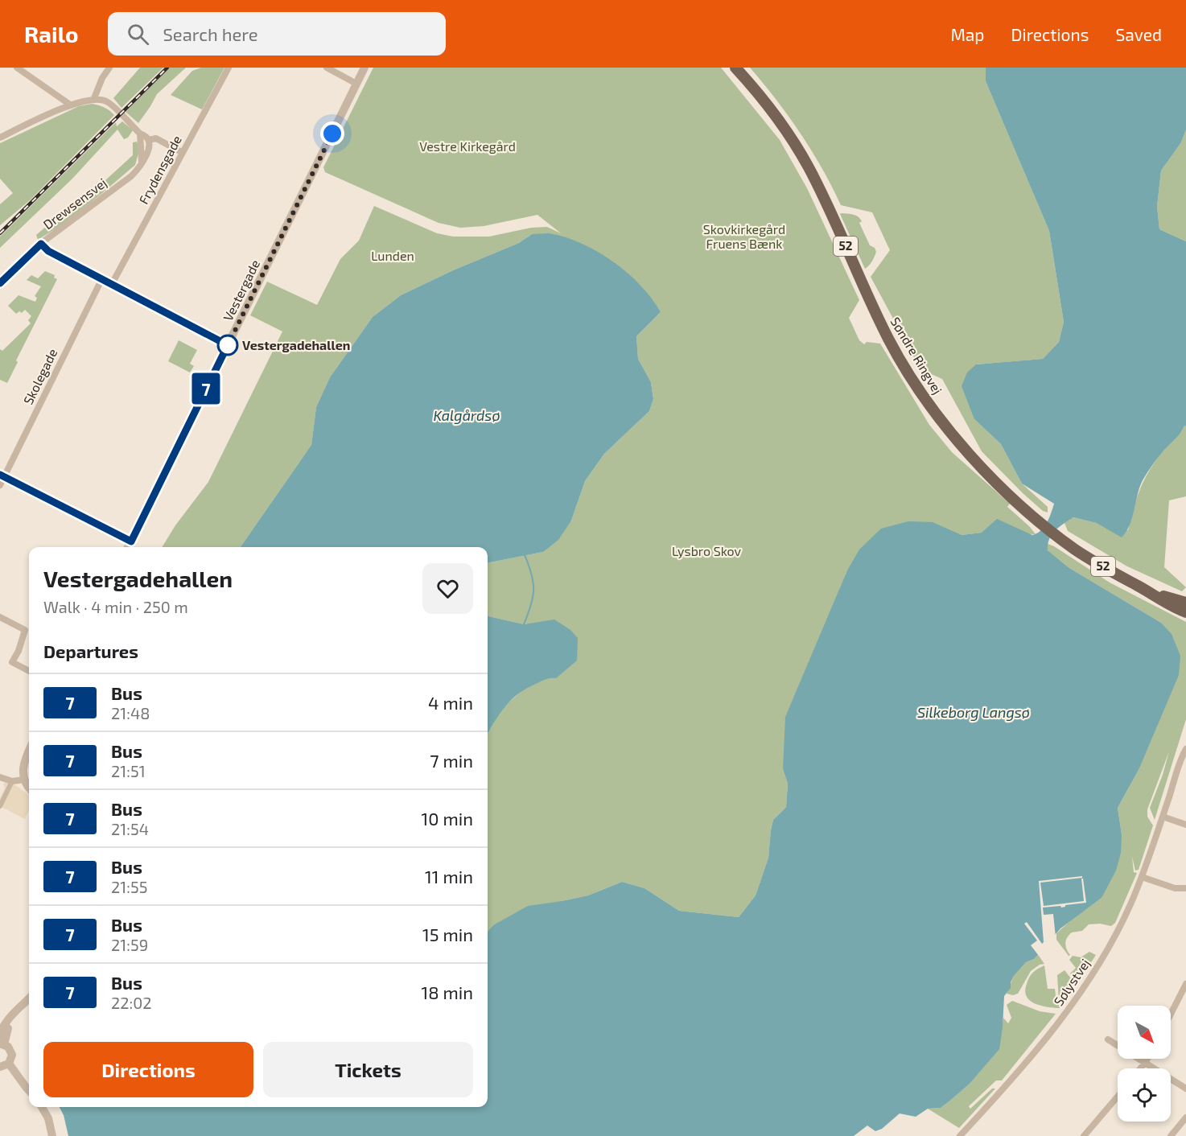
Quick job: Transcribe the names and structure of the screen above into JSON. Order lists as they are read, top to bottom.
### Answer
{
  "streets": {
    "main road": ["52", "Søndre Ringvej"],
    "street": [
      "Frydensgade",
      "Drewsensvej",
      "Vestergade",
      "Skolegade",
      "Sølystvej"
    ]
  },
  "water": ["Kalgårdsø", "Silkeborg Langsø"],
  "parks": [
    "Vestre Kirkegård",
    "Skovkirkegård Fruens Bænk",
    "Lunden",
    "Lysbro Skov"
  ],
  "places": ["Vestergadehallen"],
  "lines": ["bus line 7"],
  "north": "bottom right",
  "page": {
    "header": "Railo",
    "search": "Search here",
    "nav": ["Map", "Directions", "Saved"],
    "on_map": "7",
    "heading": [
      ["Vestergadehallen", "Walk · 4 min · 250 m"],
      "Departures"
    ],
    "list": [
      {
        "mark": "7",
        "name": "Bus",
        "note": "21:48",
        "value": "4 min"
      },
      {
        "mark": "7",
        "name": "Bus",
        "note": "21:51",
        "value": "7 min"
      },
      {
        "mark": "7",
        "name": "Bus",
        "note": "21:54",
        "value": "10 min"
      },
      {
        "mark": "7",
        "name": "Bus",
        "note": "21:55",
        "value": "11 min"
      },
      {
        "mark": "7",
        "name": "Bus",
        "note": "21:59",
        "value": "15 min"
      },
      {
        "mark": "7",
        "name": "Bus",
        "note": "22:02",
        "value": "18 min"
      }
    ],
    "buttons": ["Directions", "Tickets"]
  }
}
